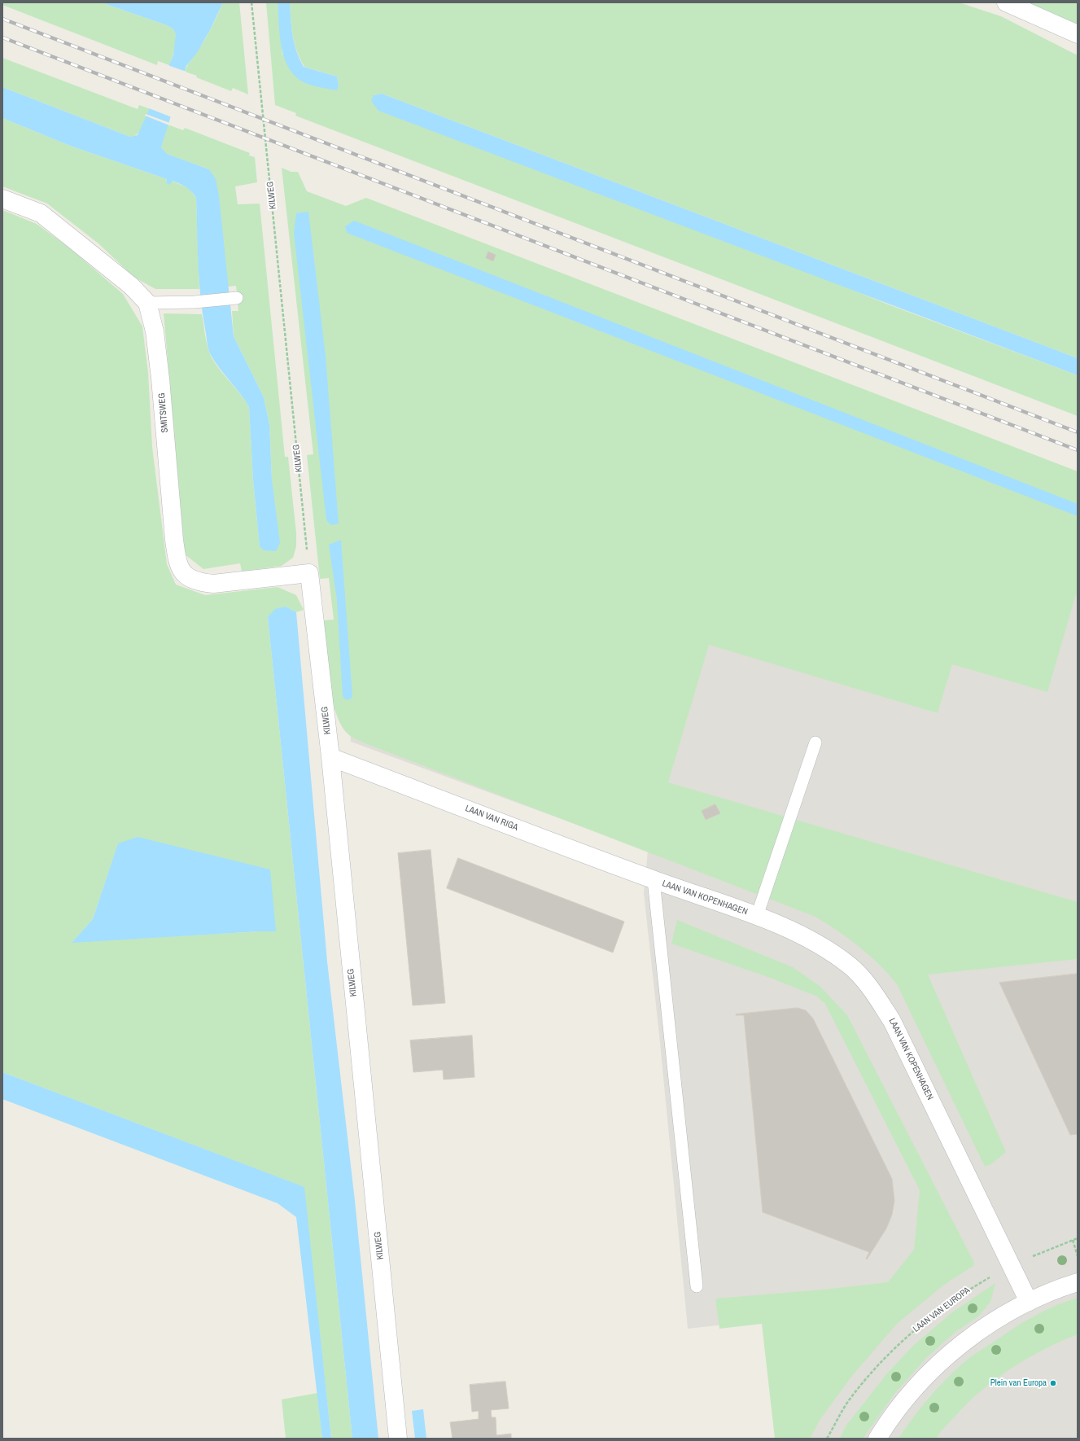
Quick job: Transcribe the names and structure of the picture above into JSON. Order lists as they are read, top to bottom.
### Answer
{
  "streets": {
    "street": [
      "KILWEG",
      "SMITSWEG",
      "LAAN VAN RIGA",
      "LAAN VAN KOPENHAGEN"
    ],
    "path": ["LAAN VAN EUROPA"]
  },
  "crossings": [
    ["KILWEG", "SMITSWEG"],
    ["KILWEG", "LAAN VAN RIGA"],
    ["LAAN VAN RIGA", "LAAN VAN KOPENHAGEN"],
    ["LAAN VAN KOPENHAGEN", "LAAN VAN EUROPA"]
  ],
  "places": ["Plein van Europa"]
}
